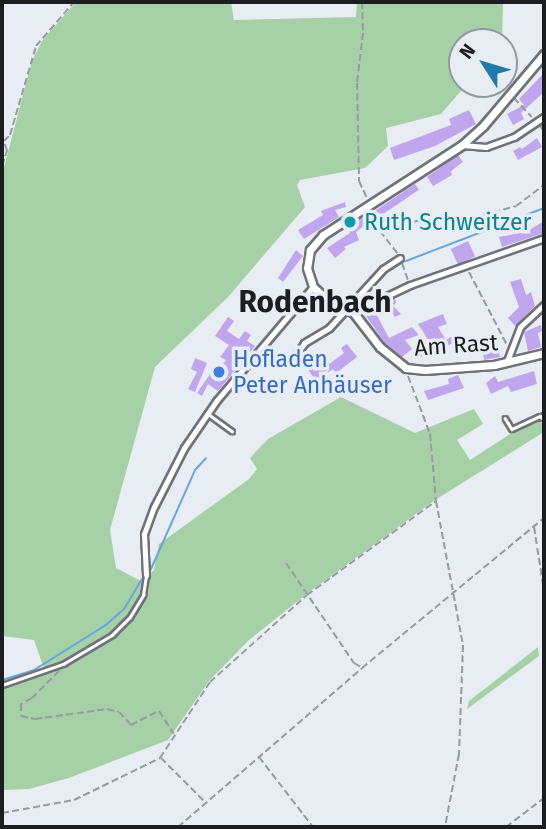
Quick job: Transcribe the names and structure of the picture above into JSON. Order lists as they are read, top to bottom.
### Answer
{
  "streets": {
    "street": ["Am Rast"]
  },
  "districts": ["Rodenbach"],
  "places": ["Ruth Schweitzer", "Hofladen Peter Anhäuser"],
  "north": "top left"
}
